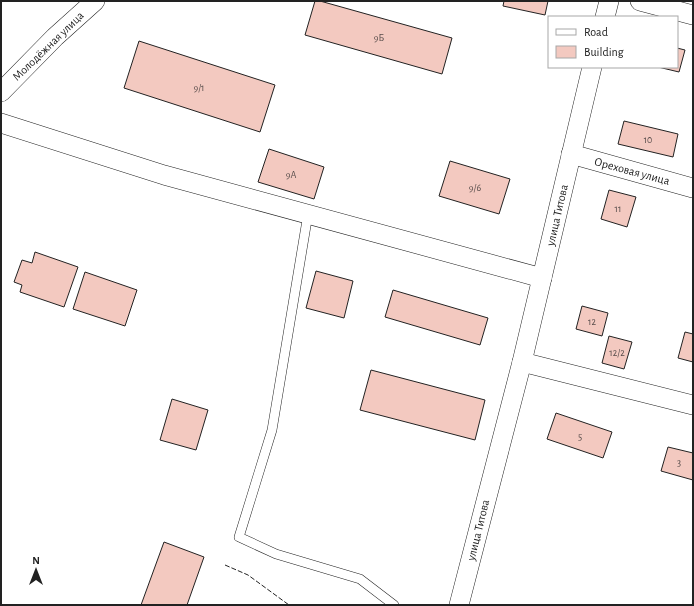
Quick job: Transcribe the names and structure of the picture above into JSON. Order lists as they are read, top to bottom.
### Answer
{
  "streets": {
    "street": ["Молодёжная улица", "Ореховая улица", "улица Титова"]
  },
  "crossings": [
    ["Ореховая улица", "улица Титова"]
  ],
  "house_numbers": [
    "9Б",
    "9/1",
    "10",
    "9А",
    "9/6",
    "11",
    "12",
    "12/2",
    "5",
    "3"
  ],
  "legend": ["Road", "Building"],
  "north": "top"
}
